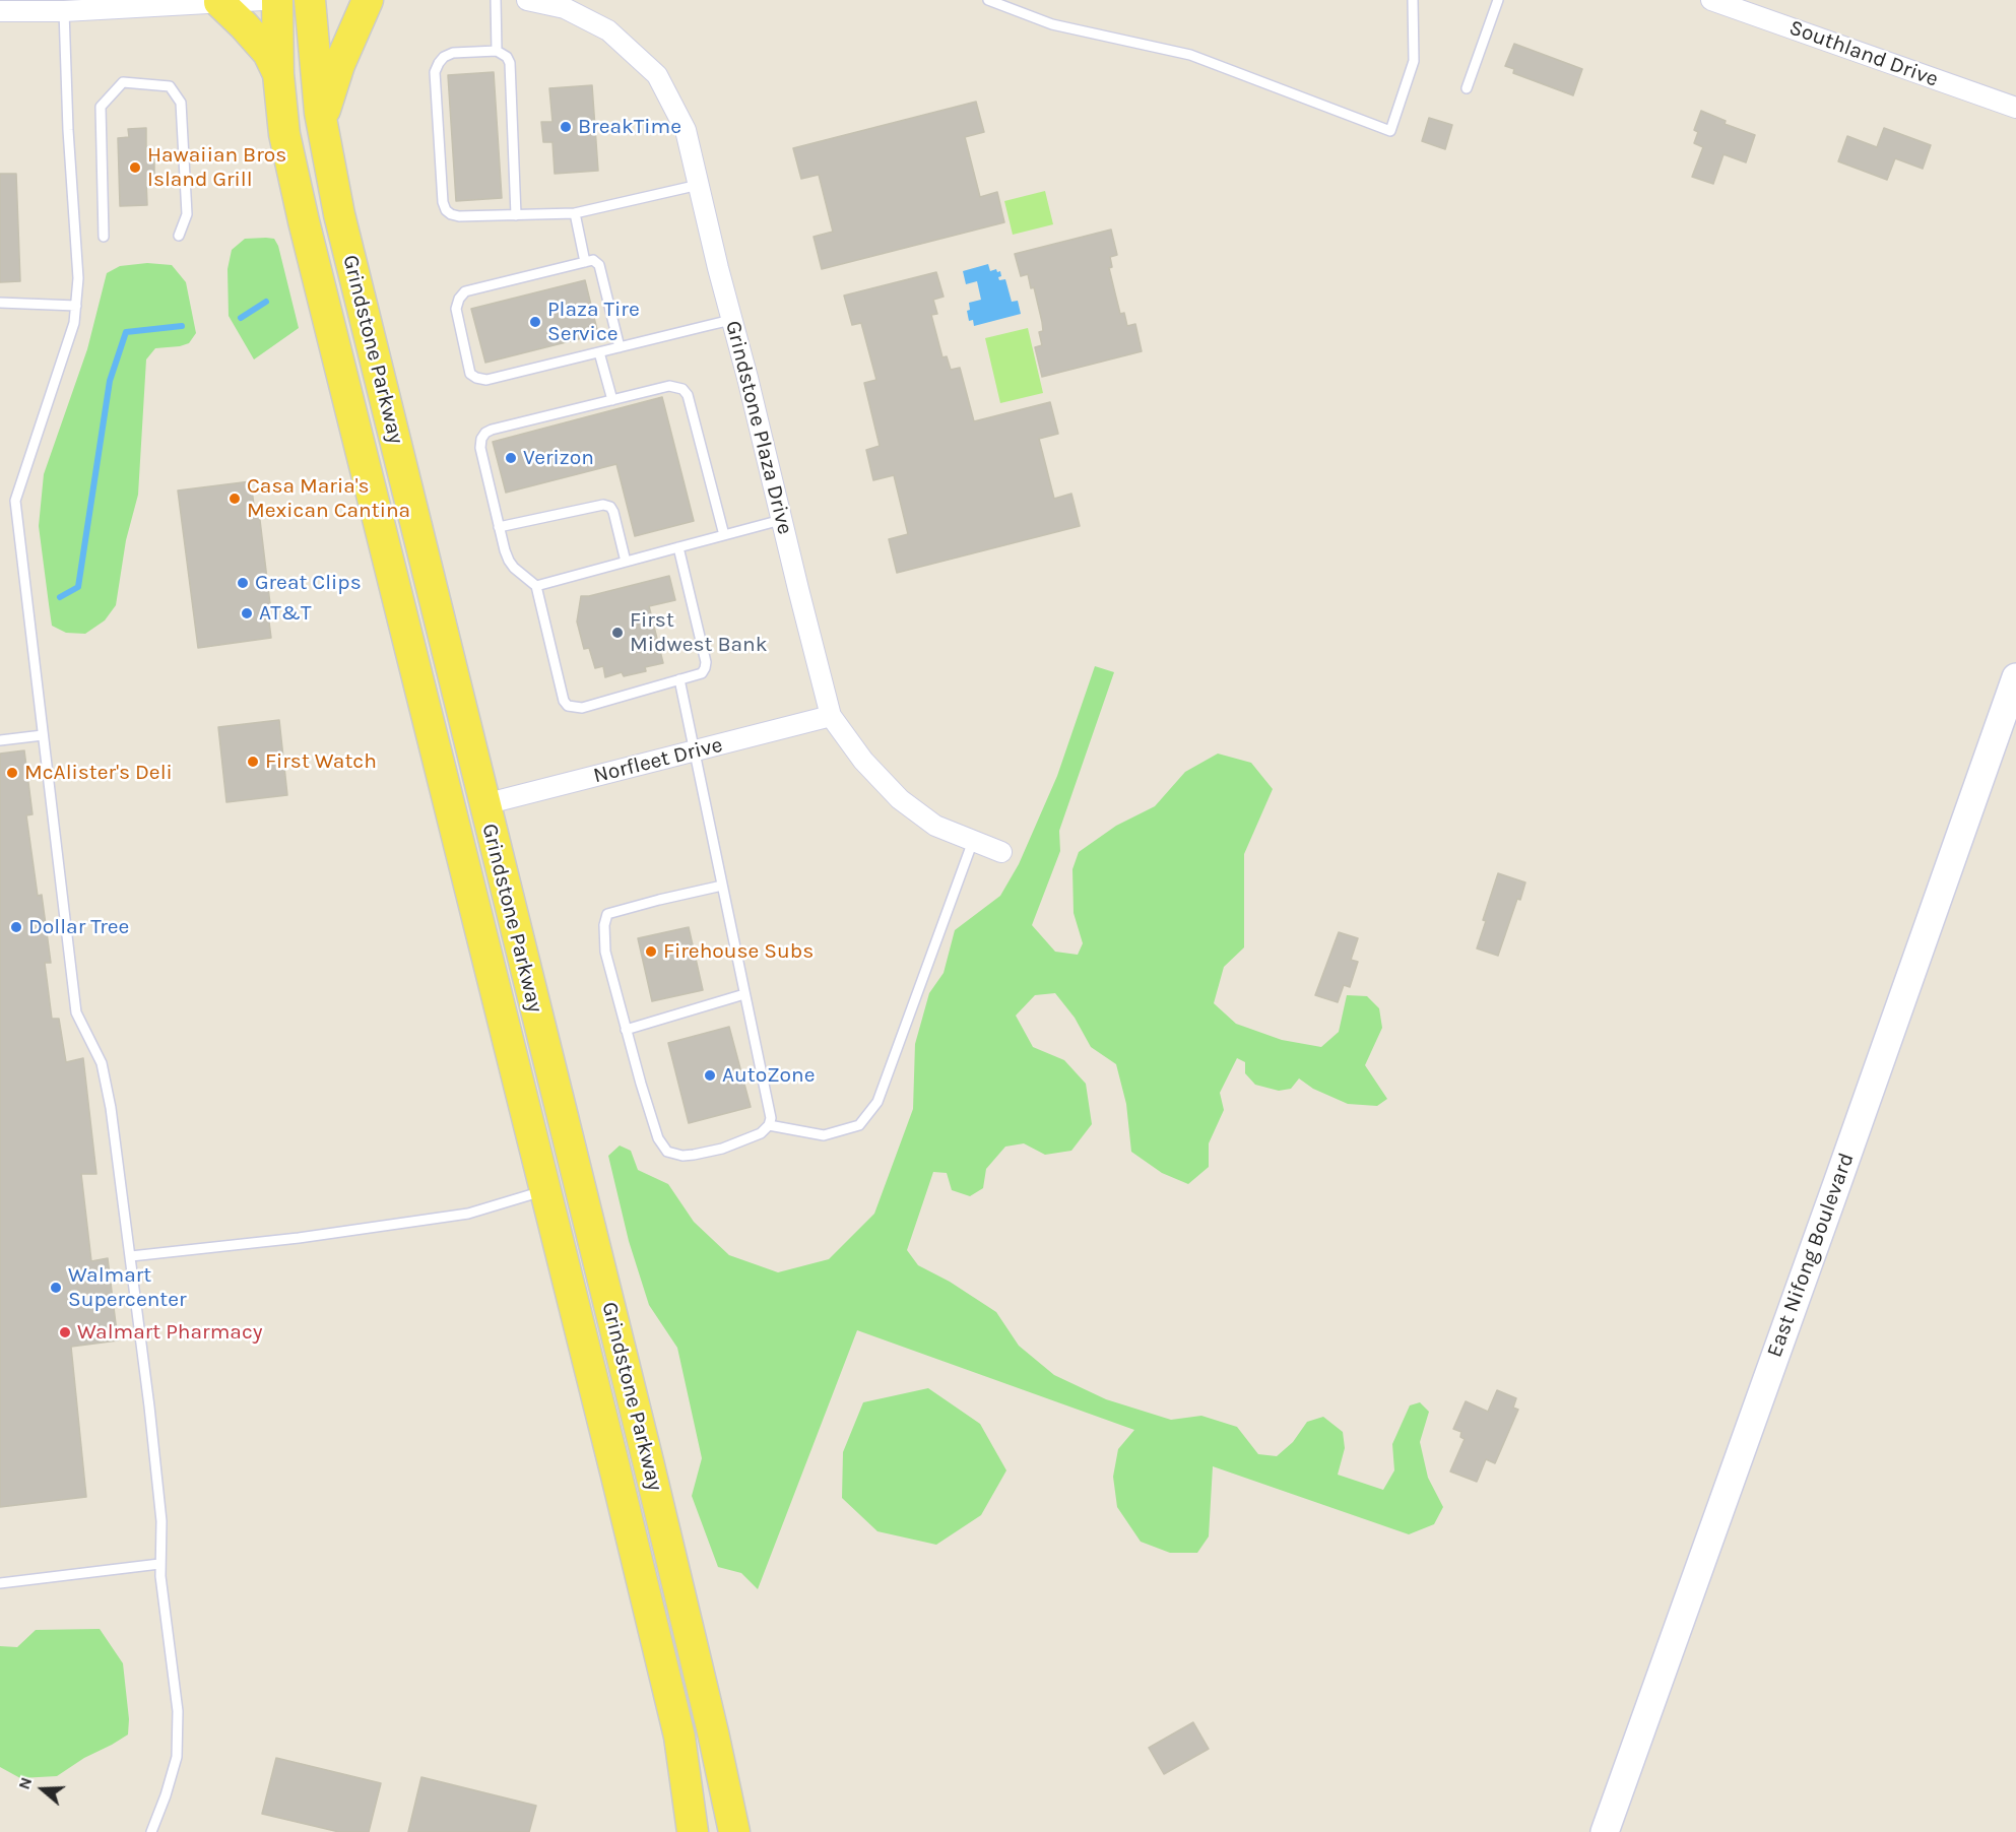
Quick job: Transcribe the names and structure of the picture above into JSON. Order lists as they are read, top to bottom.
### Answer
{
  "streets": {
    "main road": ["Grindstone Parkway"],
    "street": [
      "Southland Drive",
      "Grindstone Plaza Drive",
      "Norfleet Drive",
      "East Nifong Boulevard"
    ]
  },
  "crossings": [
    ["Grindstone Parkway", "Norfleet Drive"],
    ["Grindstone Plaza Drive", "Norfleet Drive"]
  ],
  "places": [
    "BreakTime",
    "Hawaiian Bros Island Grill",
    "Plaza Tire Service",
    "Verizon",
    "Casa Maria's Mexican Cantina",
    "Great Clips",
    "AT&T",
    "First Midwest Bank",
    "First Watch",
    "McAlister's Deli",
    "Dollar Tree",
    "Firehouse Subs",
    "AutoZone",
    "Walmart Supercenter",
    "Walmart Pharmacy"
  ],
  "north": "left"
}
